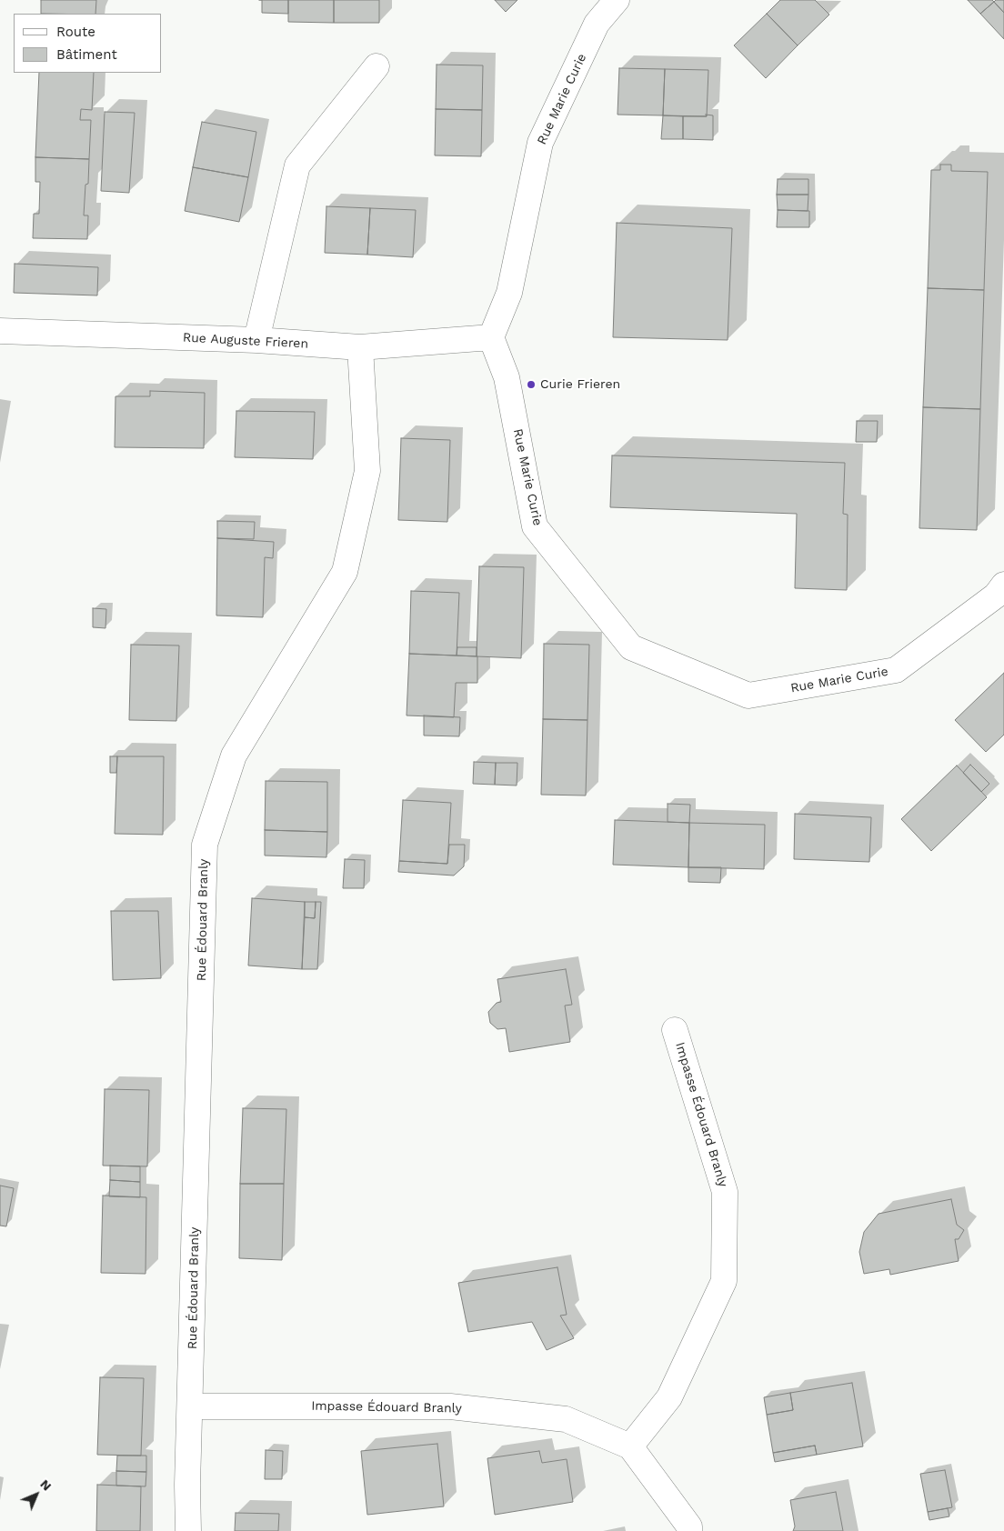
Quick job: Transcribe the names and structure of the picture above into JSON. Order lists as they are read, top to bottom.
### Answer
{
  "streets": {
    "street": [
      "Rue Marie Curie",
      "Rue Auguste Frieren",
      "Rue Édouard Branly",
      "Impasse Édouard Branly"
    ]
  },
  "crossings": [
    ["Rue Marie Curie", "Rue Auguste Frieren"],
    ["Rue Auguste Frieren", "Rue Édouard Branly"],
    ["Rue Édouard Branly", "Impasse Édouard Branly"]
  ],
  "places": ["Curie Frieren"],
  "legend": ["Route", "Bâtiment"],
  "north": "top right"
}
